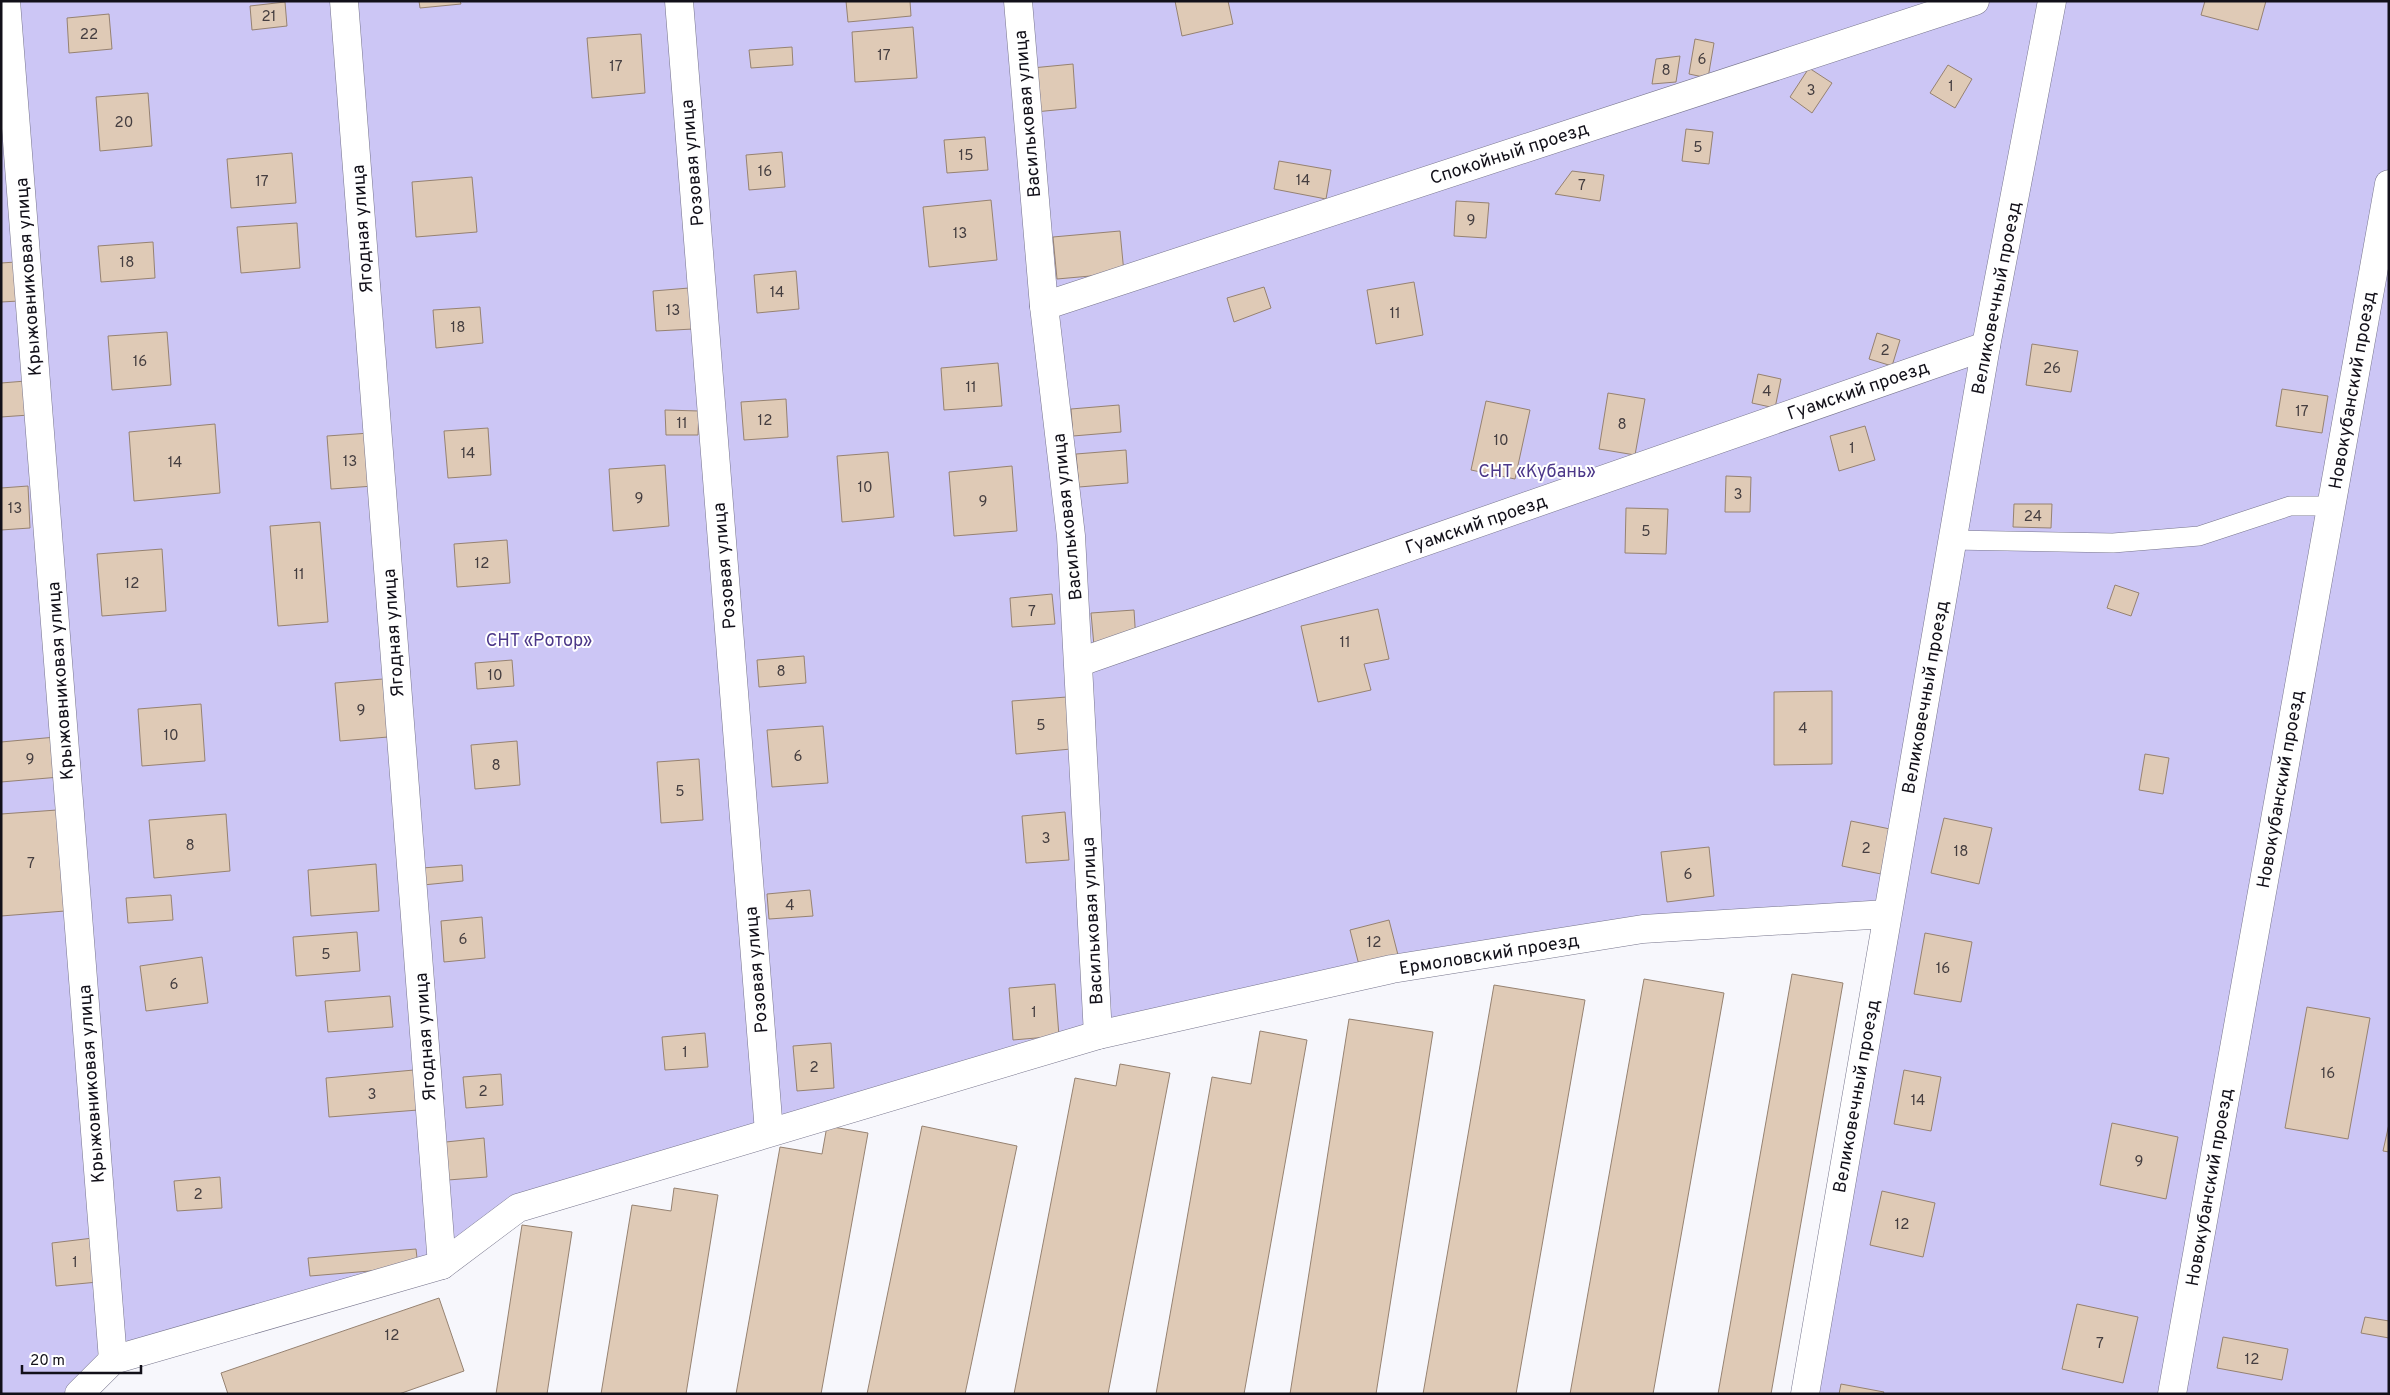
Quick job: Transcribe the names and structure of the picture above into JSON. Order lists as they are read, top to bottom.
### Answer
{
  "streets": {
    "street": [
      "Васильковая улица",
      "Спокойный проезд",
      "Розовая улица",
      "Ягодная улица",
      "Крыжовниковая улица",
      "Великовечный проезд",
      "Гуамский проезд",
      "Новокубанский проезд",
      "Ермоловский проезд"
    ]
  },
  "crossings": [
    ["Васильковая улица", "Спокойный проезд"],
    ["Васильковая улица", "Гуамский проезд"],
    ["Васильковая улица", "Ермоловский проезд"],
    ["Розовая улица", "Ермоловский проезд"],
    ["Ягодная улица", "Ермоловский проезд"],
    ["Великовечный проезд", "Гуамский проезд"],
    ["Великовечный проезд", "Ермоловский проезд"]
  ],
  "parks": ["СНТ «Кубань»", "СНТ «Ротор»"],
  "house_numbers": [
    "21",
    "22",
    "17",
    "6",
    "17",
    "8",
    "1",
    "3",
    "20",
    "5",
    "15",
    "16",
    "14",
    "17",
    "7",
    "9",
    "13",
    "18",
    "14",
    "13",
    "11",
    "18",
    "2",
    "16",
    "26",
    "11",
    "4",
    "17",
    "12",
    "11",
    "8",
    "10",
    "1",
    "14",
    "13",
    "14",
    "10",
    "3",
    "9",
    "9",
    "13",
    "24",
    "5",
    "12",
    "11",
    "12",
    "7",
    "11",
    "8",
    "10",
    "9",
    "5",
    "4",
    "10",
    "6",
    "9",
    "8",
    "5",
    "3",
    "8",
    "2",
    "18",
    "7",
    "6",
    "4",
    "6",
    "12",
    "5",
    "16",
    "6",
    "1",
    "1",
    "2",
    "16",
    "2",
    "3",
    "14",
    "9",
    "2",
    "12",
    "1",
    "12",
    "7",
    "12"
  ],
  "scale_bar": "20 m"
}
